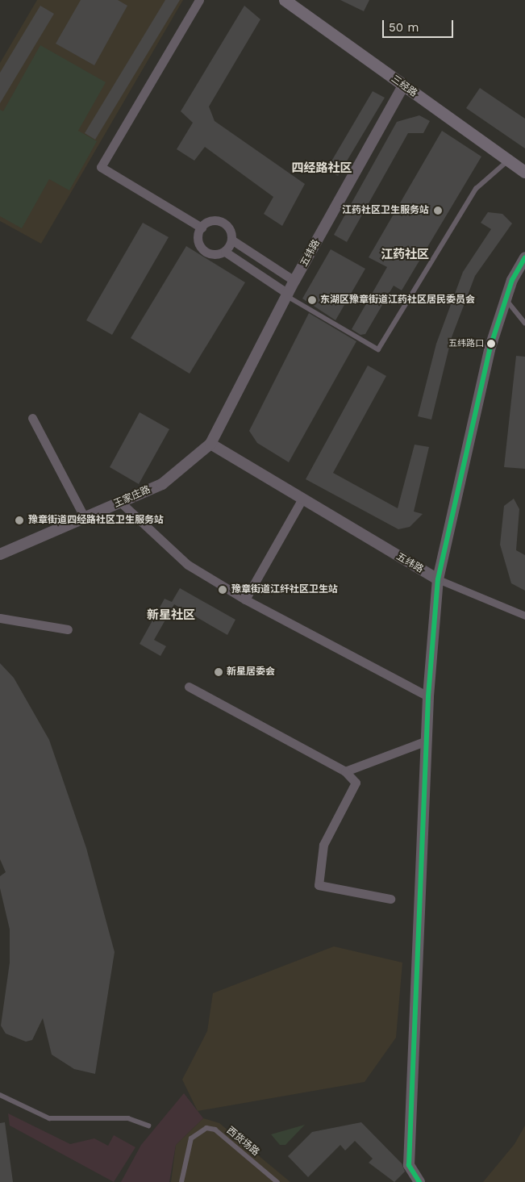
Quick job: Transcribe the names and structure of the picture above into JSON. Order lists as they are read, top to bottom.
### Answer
{
  "streets": {
    "main road": ["三经路"],
    "street": ["五纬路", "王家庄路"],
    "lane": ["西货场路"]
  },
  "crossings": [
    ["三经路", "五纬路"],
    ["五纬路", "王家庄路"]
  ],
  "districts": ["四经路社区", "江药社区", "新星社区"],
  "places": [
    "江药社区卫生服务站",
    "东湖区豫章街道江药社区居民委员会",
    "五纬路口",
    "豫章街道四经路社区卫生服务站",
    "豫章街道江纤社区卫生站",
    "新星居委会"
  ],
  "scale_bar": "50 m"
}
